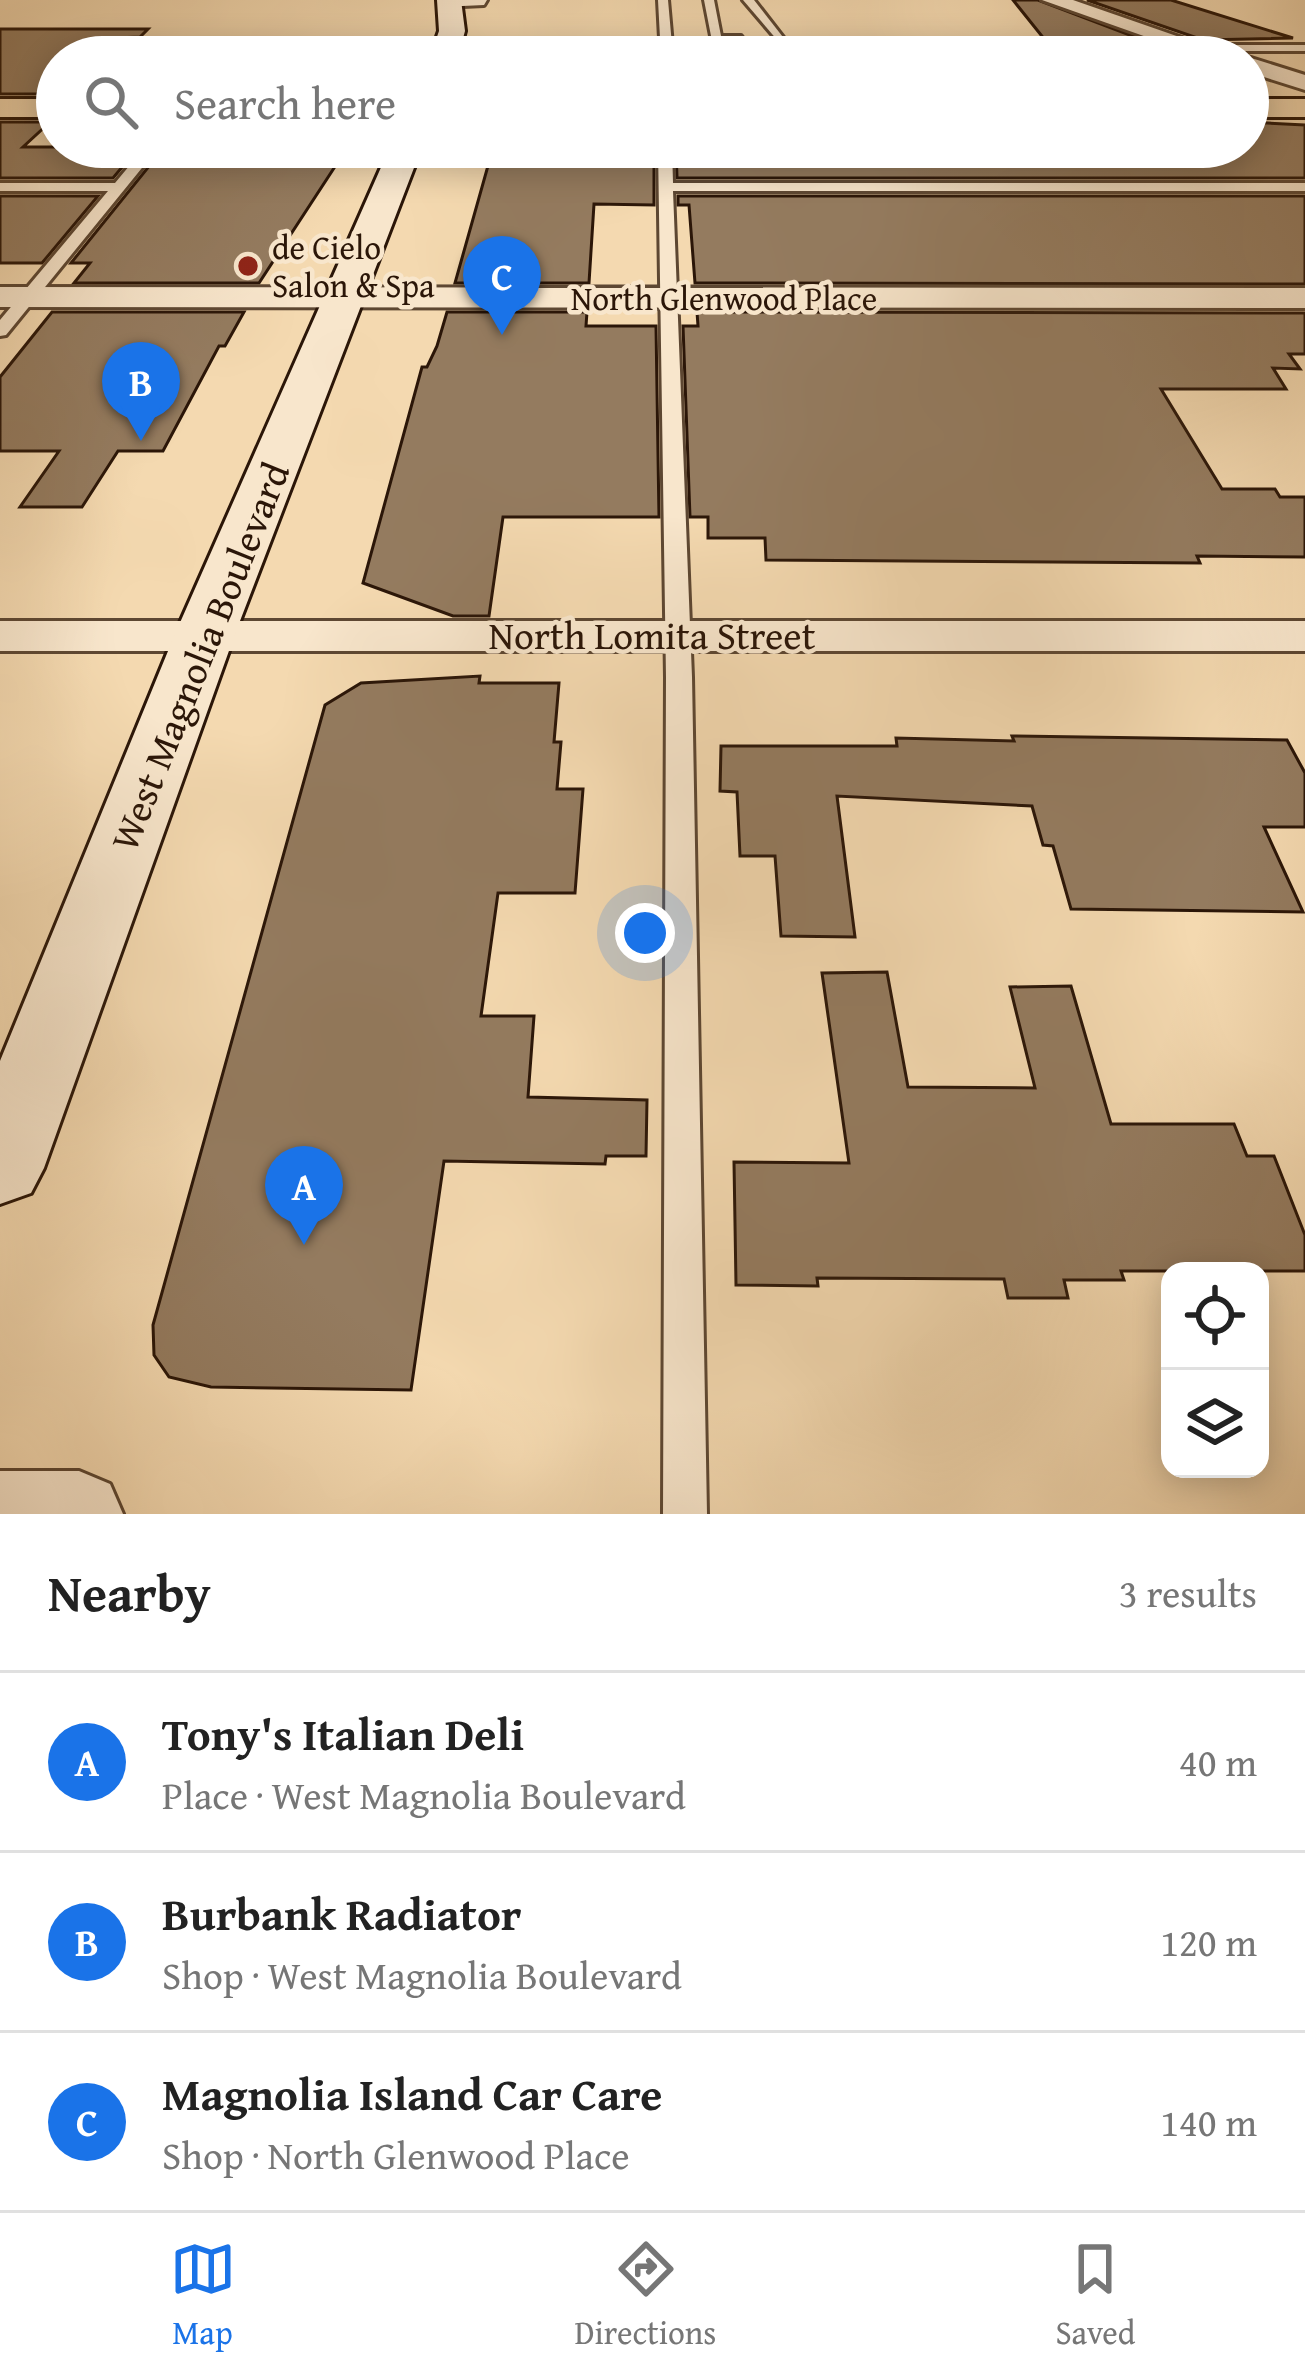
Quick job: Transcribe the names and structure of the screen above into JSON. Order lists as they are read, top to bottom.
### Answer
{
  "streets": {
    "main road": ["West Magnolia Boulevard"],
    "street": ["North Glenwood Place", "North Lomita Street"]
  },
  "crossings": [
    ["North Glenwood Place", "West Magnolia Boulevard"],
    ["North Lomita Street", "West Magnolia Boulevard"]
  ],
  "places": ["de Cielo Salon & Spa"],
  "page": {
    "search": "Search here",
    "pins": ["C", "B", "A"],
    "heading": ["Nearby", "3 results"],
    "list": [
      {
        "mark": "A",
        "name": "Tony's Italian Deli",
        "note": "Place · West Magnolia Boulevard",
        "value": "40 m"
      },
      {
        "mark": "B",
        "name": "Burbank Radiator",
        "note": "Shop · West Magnolia Boulevard",
        "value": "120 m"
      },
      {
        "mark": "C",
        "name": "Magnolia Island Car Care",
        "note": "Shop · North Glenwood Place",
        "value": "140 m"
      }
    ],
    "nav": ["Map", "Directions", "Saved"]
  }
}
